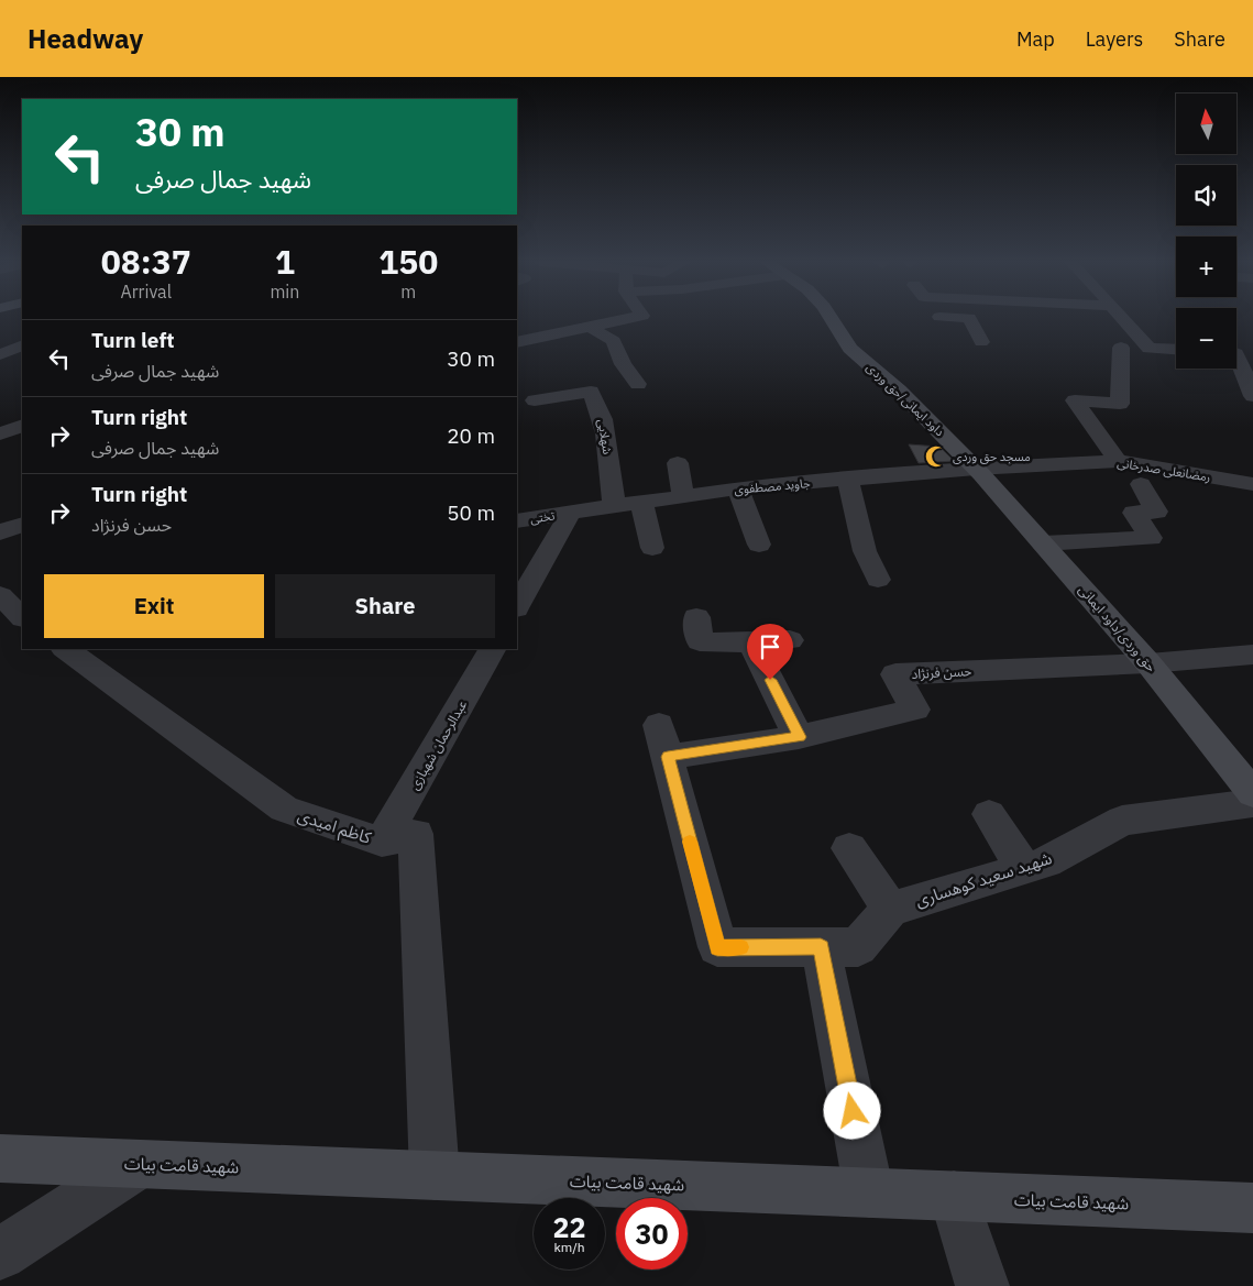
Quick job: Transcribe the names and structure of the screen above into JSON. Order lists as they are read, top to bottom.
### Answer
{
  "streets": {
    "street": [
      "داود ایمانی/حق وردی",
      "شهلایی",
      "رمضانعلی صدرخانی",
      "جاوید مصطفوی",
      "تختی",
      "حق وردی/داود ایمانی",
      "حسن فرنژاد",
      "عبدالرحمان شهبازی",
      "کاظم امیدی",
      "شهید سعید کوهساری",
      "شهید قامت بیات"
    ]
  },
  "crossings": [
    ["داود ایمانی/حق وردی", "رمضانعلی صدرخانی"],
    ["داود ایمانی/حق وردی", "جاوید مصطفوی"],
    ["داود ایمانی/حق وردی", "حق وردی/داود ایمانی"],
    ["شهلایی", "جاوید مصطفوی"],
    ["رمضانعلی صدرخانی", "جاوید مصطفوی"],
    ["رمضانعلی صدرخانی", "حق وردی/داود ایمانی"],
    ["جاوید مصطفوی", "تختی"],
    ["جاوید مصطفوی", "حق وردی/داود ایمانی"],
    ["حق وردی/داود ایمانی", "حسن فرنژاد"],
    ["عبدالرحمان شهبازی", "کاظم امیدی"],
    ["کاظم امیدی", "شهید قامت بیات"]
  ],
  "places": {
    "mosque": ["مسجد حق وردی"]
  },
  "north": "top",
  "page": {
    "header": "Headway",
    "nav": ["Map", "Layers", "Share"],
    "map_buttons": ["+", "−"],
    "turn": ["30 m", "شهید جمال صرفی"],
    "eta": [
      "08:37",
      "Arrival",
      "1",
      "min",
      "150",
      "m"
    ],
    "list": [
      {
        "name": "Turn left",
        "note": "شهید جمال صرفی",
        "value": "30 m"
      },
      {
        "name": "Turn right",
        "note": "شهید جمال صرفی",
        "value": "20 m"
      },
      {
        "name": "Turn right",
        "note": "حسن فرنژاد",
        "value": "50 m"
      }
    ],
    "buttons": ["Exit", "Share"],
    "speed": "22 km/h",
    "limit": "30"
  }
}
